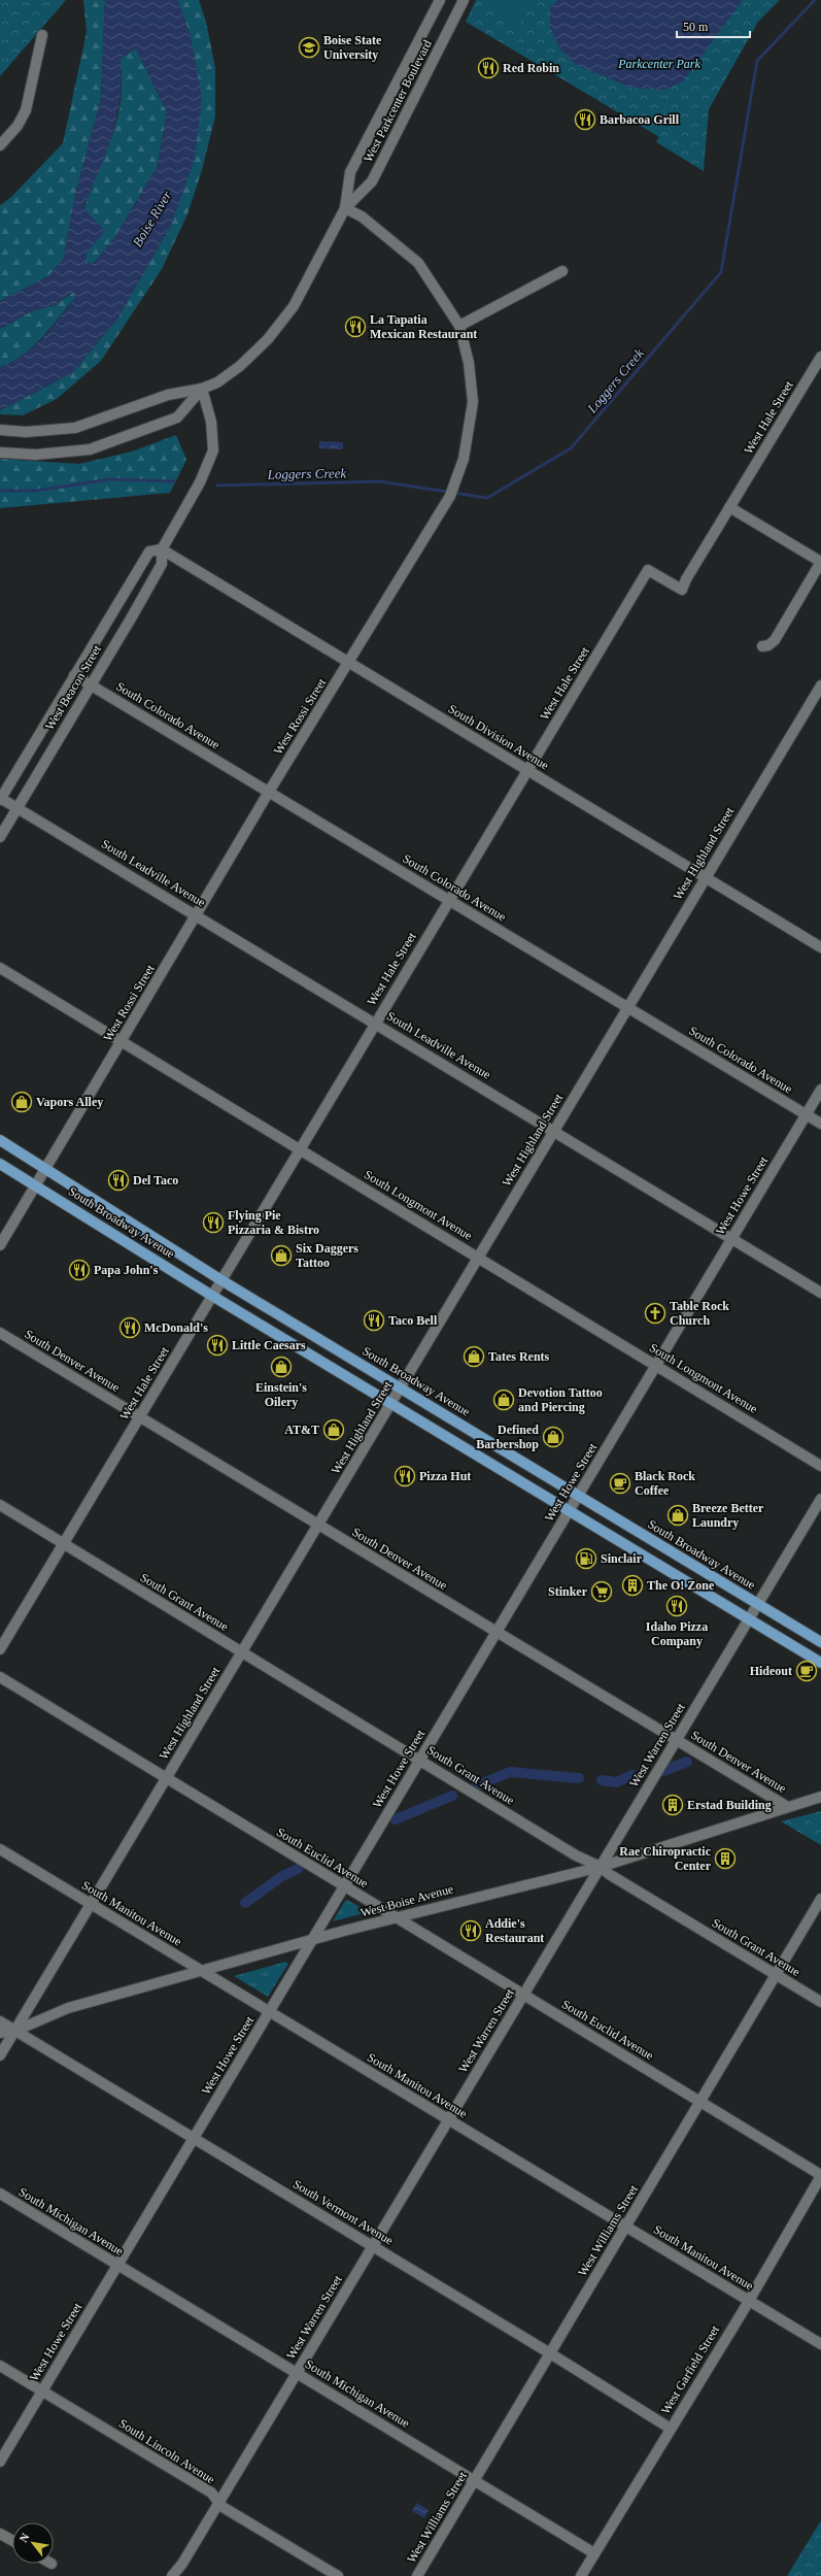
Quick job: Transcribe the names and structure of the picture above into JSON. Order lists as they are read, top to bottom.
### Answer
{
  "streets": {
    "main road": ["South Broadway Avenue"],
    "street": [
      "West Parkcenter Boulevard",
      "West Hale Street",
      "West Beacon Street",
      "South Colorado Avenue",
      "West Rossi Street",
      "South Division Avenue",
      "West Highland Street",
      "South Leadville Avenue",
      "West Howe Street",
      "South Longmont Avenue",
      "South Denver Avenue",
      "South Grant Avenue",
      "West Warren Street",
      "South Euclid Avenue",
      "West Boise Avenue",
      "South Manitou Avenue",
      "South Vermont Avenue",
      "South Michigan Avenue",
      "West Williams Street",
      "West Garfield Street",
      "South Lincoln Avenue"
    ]
  },
  "crossings": [
    ["West Parkcenter Boulevard", "West Beacon Street"],
    ["West Parkcenter Boulevard", "West Rossi Street"],
    ["West Hale Street", "South Colorado Avenue"],
    ["West Hale Street", "South Division Avenue"],
    ["West Hale Street", "South Leadville Avenue"],
    ["West Hale Street", "South Longmont Avenue"],
    ["West Hale Street", "South Broadway Avenue"],
    ["West Hale Street", "South Denver Avenue"],
    ["West Hale Street", "South Grant Avenue"],
    ["West Beacon Street", "South Colorado Avenue"],
    ["West Beacon Street", "South Division Avenue"],
    ["West Beacon Street", "South Leadville Avenue"],
    ["South Colorado Avenue", "West Rossi Street"],
    ["South Colorado Avenue", "West Highland Street"],
    ["South Colorado Avenue", "West Howe Street"],
    ["West Rossi Street", "South Division Avenue"],
    ["West Rossi Street", "South Leadville Avenue"],
    ["West Rossi Street", "South Longmont Avenue"],
    ["West Rossi Street", "South Broadway Avenue"],
    ["South Division Avenue", "West Highland Street"],
    ["West Highland Street", "South Leadville Avenue"],
    ["West Highland Street", "South Longmont Avenue"],
    ["West Highland Street", "South Broadway Avenue"],
    ["West Highland Street", "South Denver Avenue"],
    ["West Highland Street", "South Grant Avenue"],
    ["West Highland Street", "South Euclid Avenue"],
    ["West Highland Street", "West Boise Avenue"],
    ["West Highland Street", "South Manitou Avenue"],
    ["West Highland Street", "South Vermont Avenue"],
    ["South Leadville Avenue", "West Howe Street"],
    ["West Howe Street", "South Longmont Avenue"],
    ["West Howe Street", "South Broadway Avenue"],
    ["West Howe Street", "South Denver Avenue"],
    ["West Howe Street", "South Grant Avenue"],
    ["West Howe Street", "South Euclid Avenue"],
    ["West Howe Street", "West Boise Avenue"],
    ["West Howe Street", "South Manitou Avenue"],
    ["West Howe Street", "South Vermont Avenue"],
    ["West Howe Street", "South Michigan Avenue"],
    ["West Howe Street", "South Lincoln Avenue"],
    ["South Broadway Avenue", "West Warren Street"],
    ["South Denver Avenue", "West Warren Street"],
    ["South Denver Avenue", "West Boise Avenue"],
    ["South Grant Avenue", "West Warren Street"],
    ["South Grant Avenue", "West Boise Avenue"],
    ["South Grant Avenue", "West Williams Street"],
    ["West Warren Street", "South Euclid Avenue"],
    ["West Warren Street", "West Boise Avenue"],
    ["West Warren Street", "South Manitou Avenue"],
    ["West Warren Street", "South Vermont Avenue"],
    ["West Warren Street", "South Michigan Avenue"],
    ["West Warren Street", "South Lincoln Avenue"],
    ["South Euclid Avenue", "West Boise Avenue"],
    ["South Euclid Avenue", "West Williams Street"],
    ["South Euclid Avenue", "West Garfield Street"],
    ["West Boise Avenue", "South Manitou Avenue"],
    ["West Boise Avenue", "South Vermont Avenue"],
    ["South Manitou Avenue", "West Williams Street"],
    ["South Manitou Avenue", "West Garfield Street"],
    ["South Vermont Avenue", "West Williams Street"],
    ["South Vermont Avenue", "West Garfield Street"],
    ["South Michigan Avenue", "West Williams Street"],
    ["South Michigan Avenue", "West Garfield Street"]
  ],
  "water": ["Boise River", "Loggers Creek"],
  "parks": ["Parkcenter Park"],
  "places": {
    "school or university": ["Boise State University"],
    "restaurant": [
      "Red Robin",
      "Barbacoa Grill",
      "La Tapatia Mexican Restaurant",
      "Del Taco",
      "Flying Pie Pizzaria & Bistro",
      "Papa John's",
      "Taco Bell",
      "McDonald's",
      "Little Caesars",
      "Pizza Hut",
      "Idaho Pizza Company",
      "Addie's Restaurant"
    ],
    "shop": [
      "Vapors Alley",
      "Six Daggers Tattoo",
      "Tates Rents",
      "Einstein's Oilery",
      "Devotion Tattoo and Piercing",
      "AT&T",
      "Defined Barbershop",
      "Breeze Better Laundry"
    ],
    "church": ["Table Rock Church"],
    "cafe": ["Black Rock Coffee", "Hideout"],
    "fuel station": ["Sinclair"],
    "building": ["The O! Zone", "Erstad Building", "Rae Chiropractic Center"],
    "supermarket": ["Stinker"]
  },
  "scale_bar": "50 m",
  "north": "top left"
}
